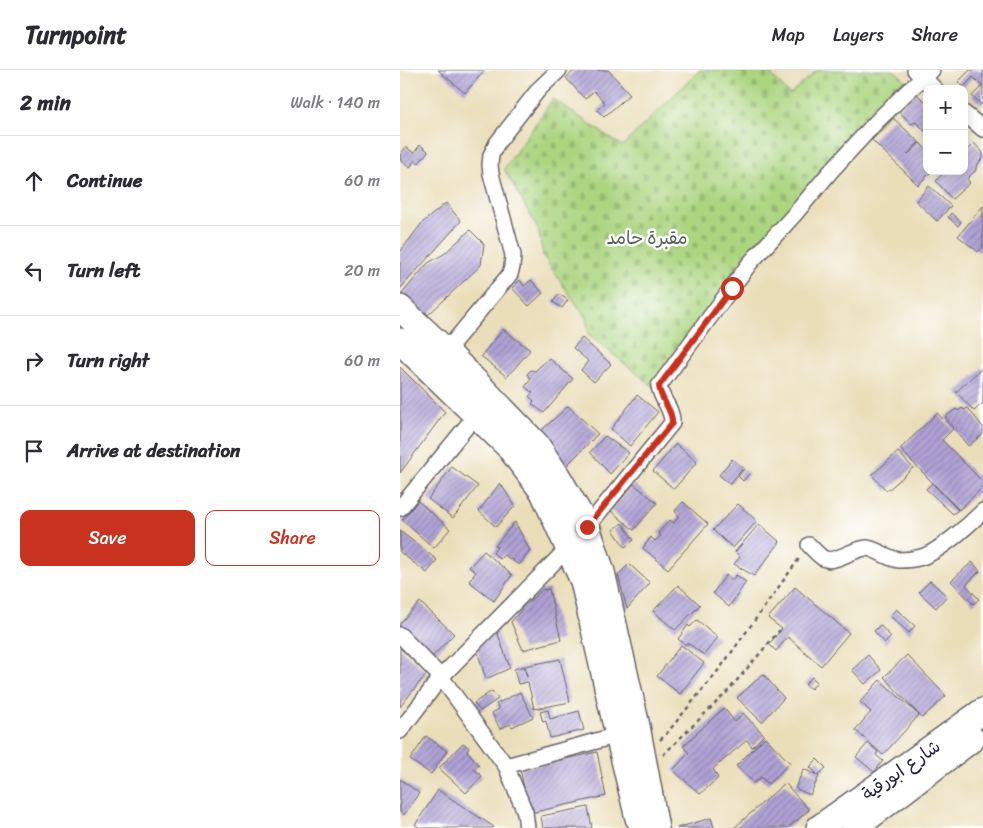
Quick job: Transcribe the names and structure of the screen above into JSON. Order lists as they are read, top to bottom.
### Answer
{
  "streets": {
    "main road": ["شارع ابورقية"]
  },
  "parks": ["مقبرة حامد"],
  "page": {
    "header": "Turnpoint",
    "nav": ["Map", "Layers", "Share"],
    "heading": ["2 min", "Walk · 140 m"],
    "map_buttons": ["+", "−"],
    "list": [
      ["Continue", "60 m"],
      ["Turn left", "20 m"],
      ["Turn right", "60 m"],
      "Arrive at destination"
    ],
    "buttons": ["Save", "Share"]
  }
}
